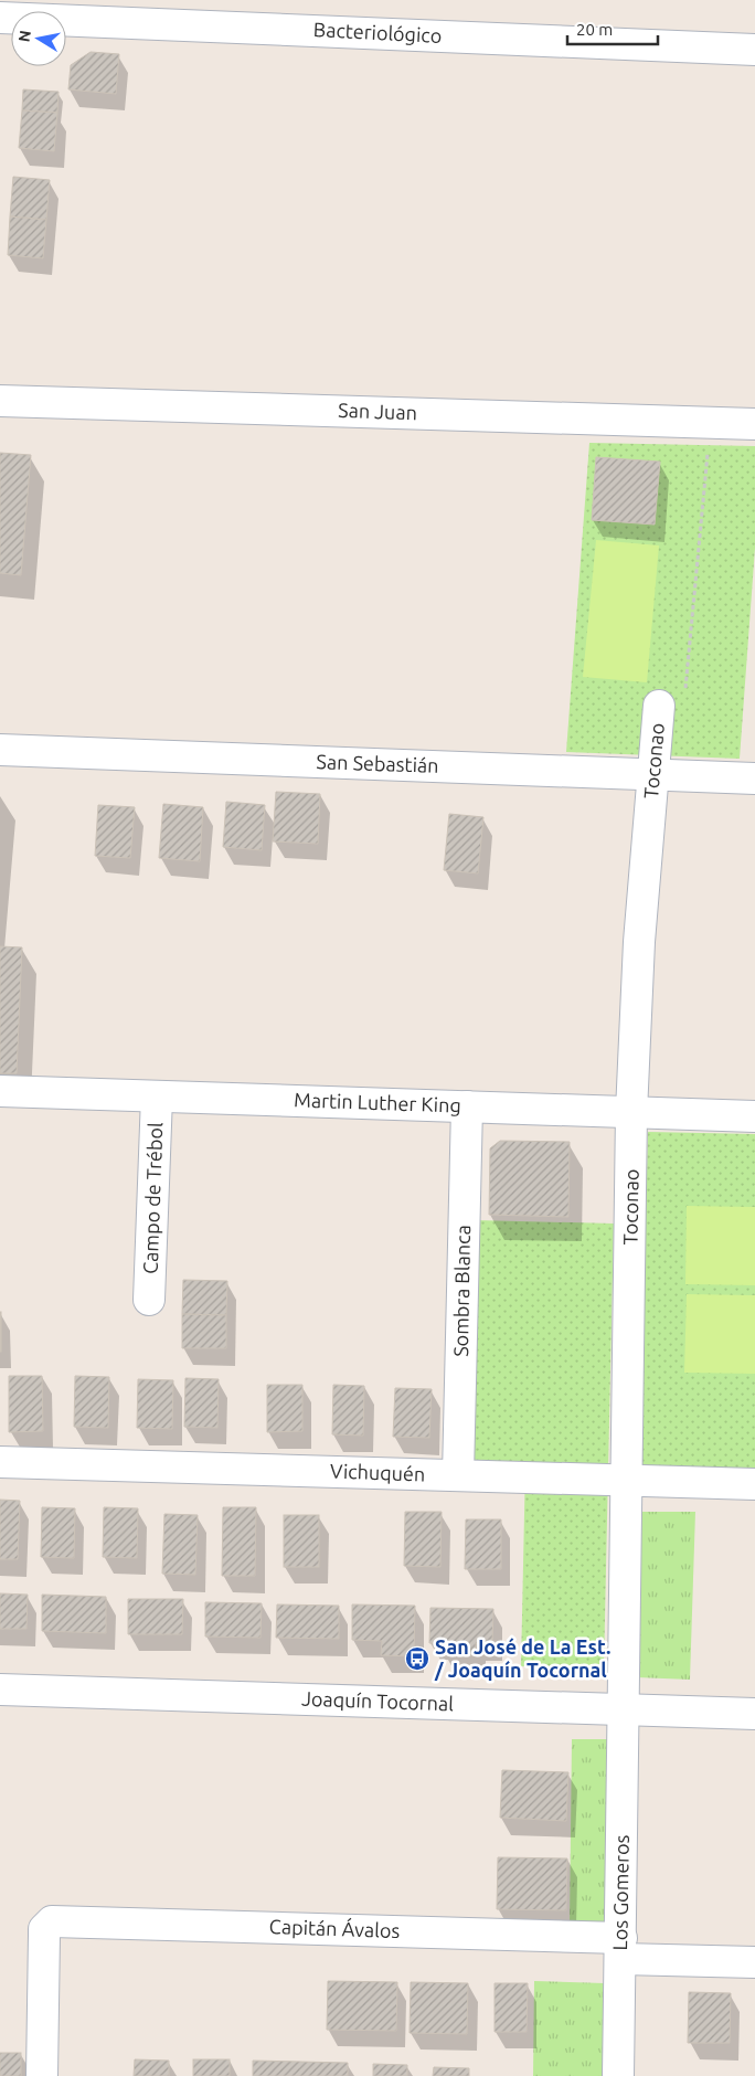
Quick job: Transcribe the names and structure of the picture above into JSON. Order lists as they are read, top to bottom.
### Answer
{
  "streets": {
    "street": [
      "Bacteriológico",
      "San Juan",
      "Toconao",
      "San Sebastián",
      "Martin Luther King",
      "Campo de Trébol",
      "Sombra Blanca",
      "Vichuquén",
      "Joaquín Tocornal",
      "Los Gomeros",
      "Capitán Ávalos"
    ]
  },
  "crossings": [
    ["Toconao", "San Sebastián"],
    ["Toconao", "Martin Luther King"],
    ["Toconao", "Vichuquén"],
    ["Toconao", "Joaquín Tocornal"],
    ["Toconao", "Los Gomeros"],
    ["Martin Luther King", "Campo de Trébol"],
    ["Martin Luther King", "Sombra Blanca"],
    ["Sombra Blanca", "Vichuquén"],
    ["Joaquín Tocornal", "Los Gomeros"],
    ["Los Gomeros", "Capitán Ávalos"]
  ],
  "places": {
    "bus stop": ["San José de La Est. / Joaquín Tocornal"]
  },
  "scale_bar": "20 m",
  "north": "left"
}
